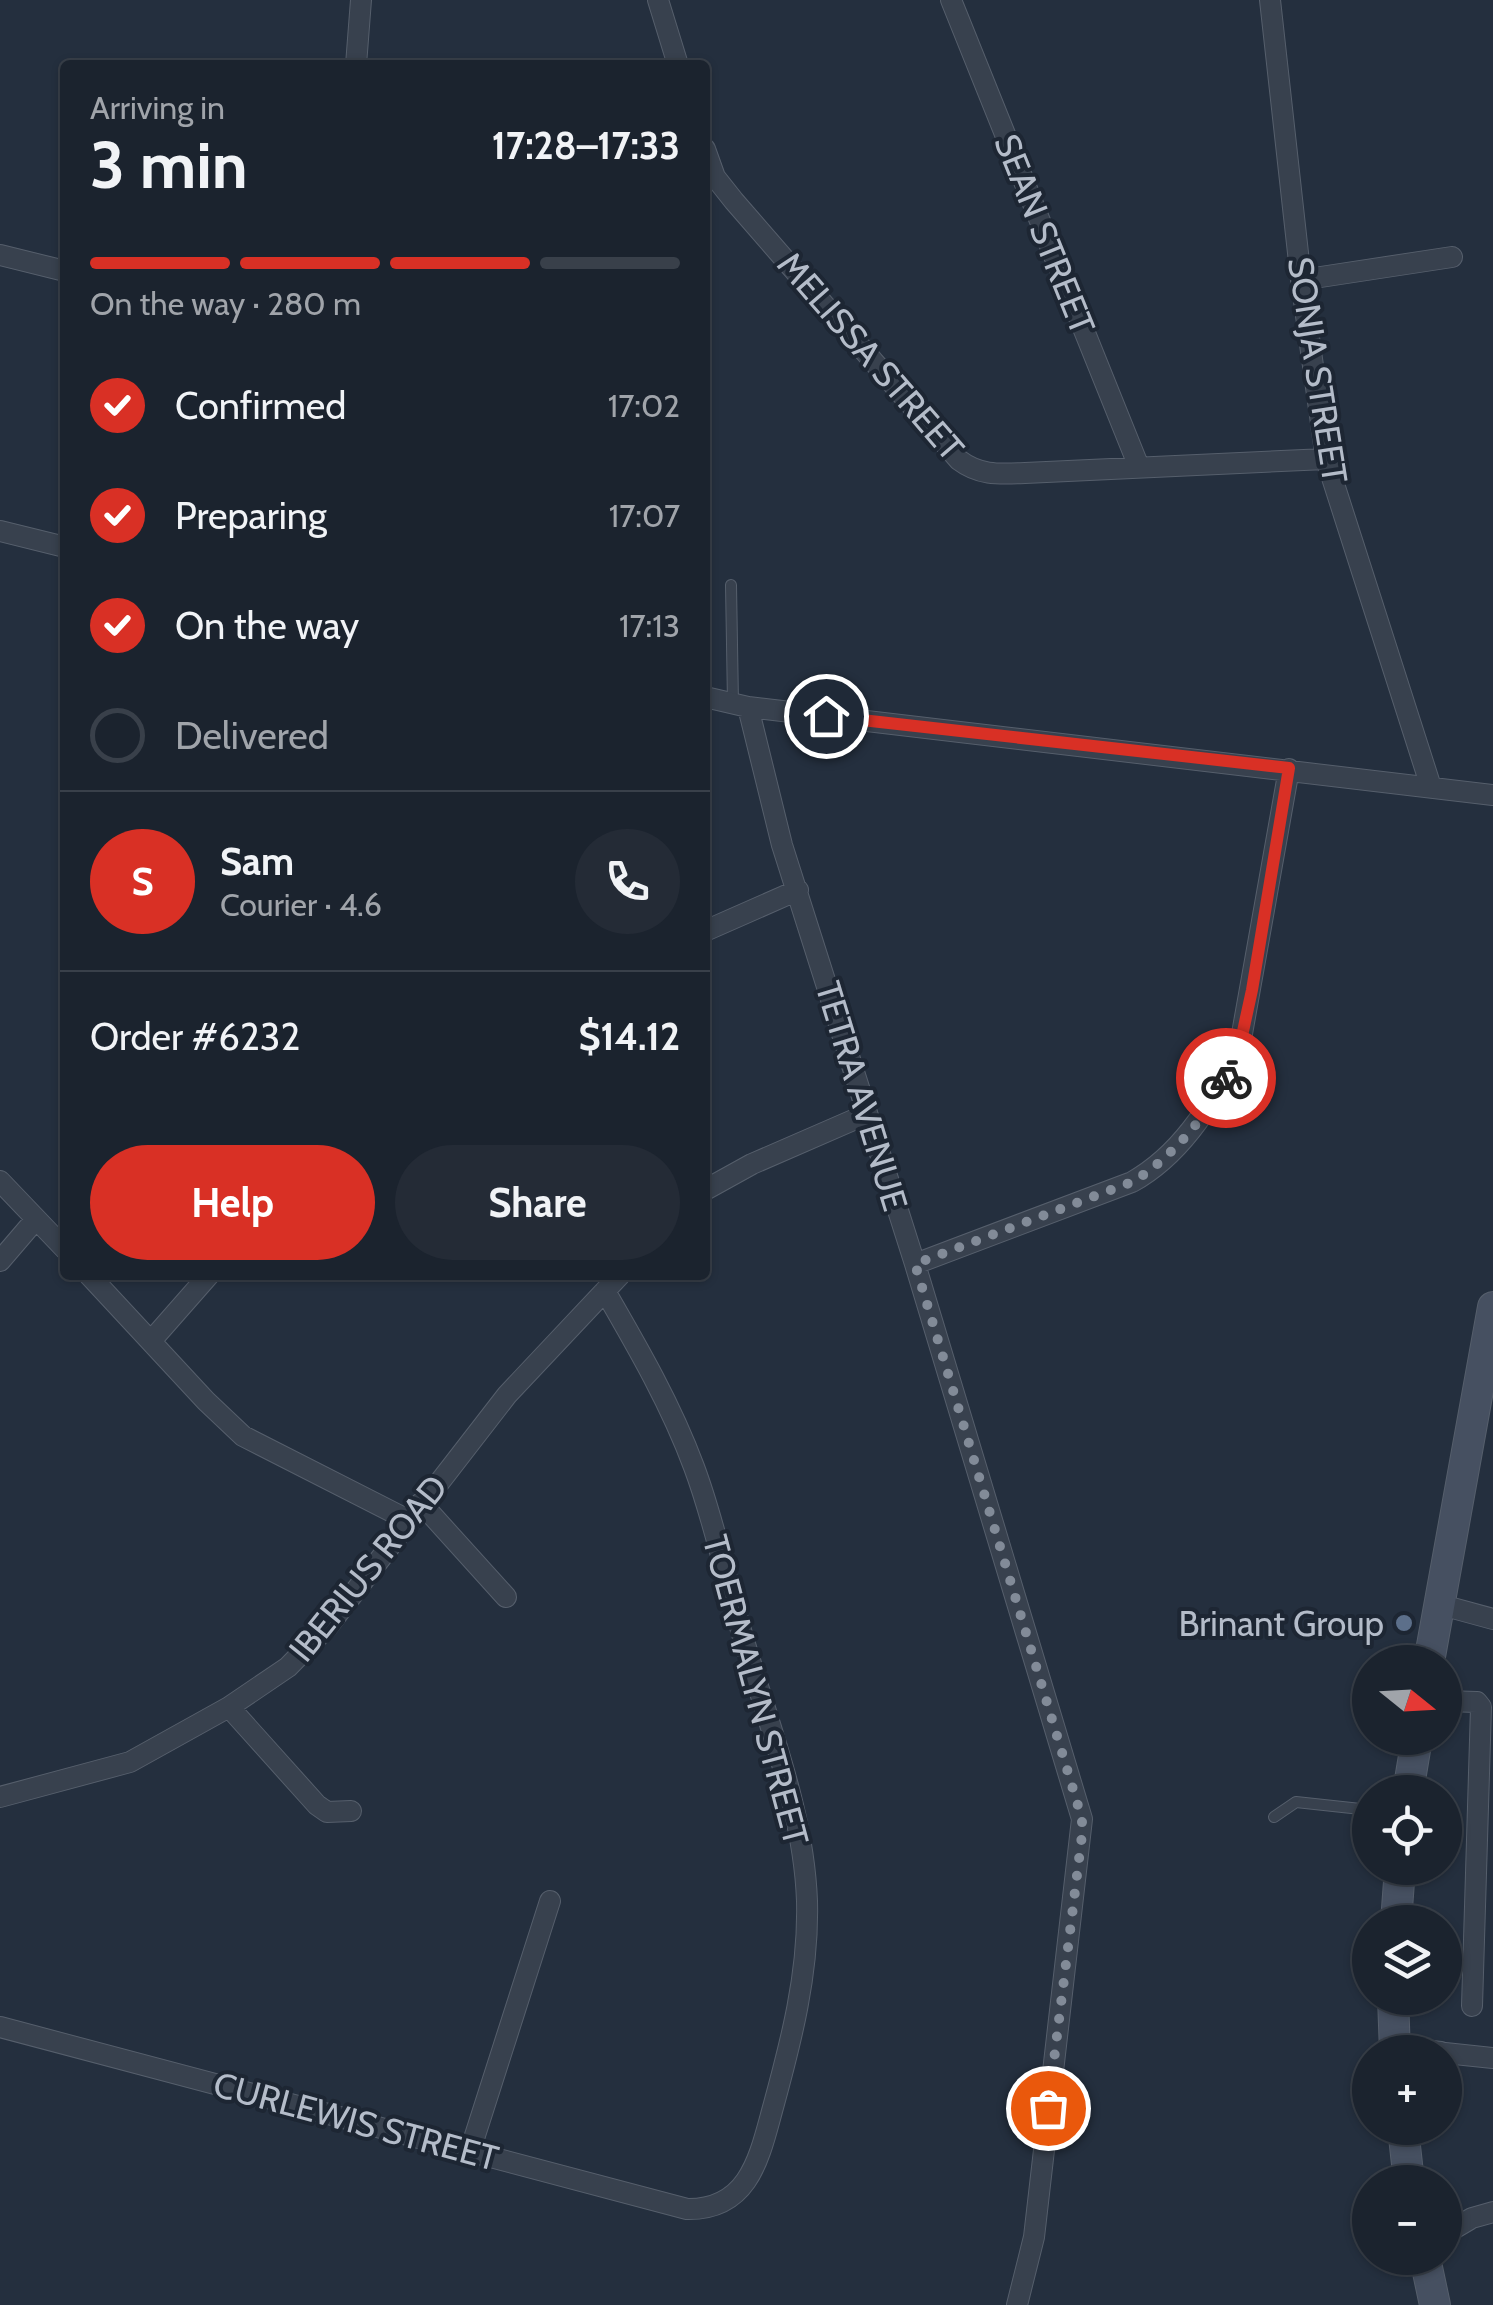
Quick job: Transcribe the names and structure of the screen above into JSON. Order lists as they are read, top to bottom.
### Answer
{
  "streets": {
    "street": [
      "SEAN STREET",
      "MELISSA STREET",
      "SONJA STREET",
      "TETRA AVENUE",
      "IBERIUS ROAD",
      "TOERMALYN STREET",
      "CURLEWIS STREET"
    ]
  },
  "crossings": [
    ["SEAN STREET", "MELISSA STREET"],
    ["MELISSA STREET", "SONJA STREET"],
    ["IBERIUS ROAD", "TOERMALYN STREET"],
    ["TOERMALYN STREET", "CURLEWIS STREET"]
  ],
  "places": ["Brinant Group"],
  "north": "right",
  "page": {
    "heading": ["3 min", "Arriving in", "17:28–17:33"],
    "panel": [
      "Sam",
      "Courier · 4.6",
      "Order #6232",
      "$14.12"
    ],
    "bar": "On the way · 280 m",
    "list": [
      ["Confirmed", "17:02"],
      ["Preparing", "17:07"],
      ["On the way", "17:13"],
      "Delivered"
    ],
    "round": "S",
    "buttons": ["Help", "Share"],
    "map_buttons": ["+", "−"]
  }
}
